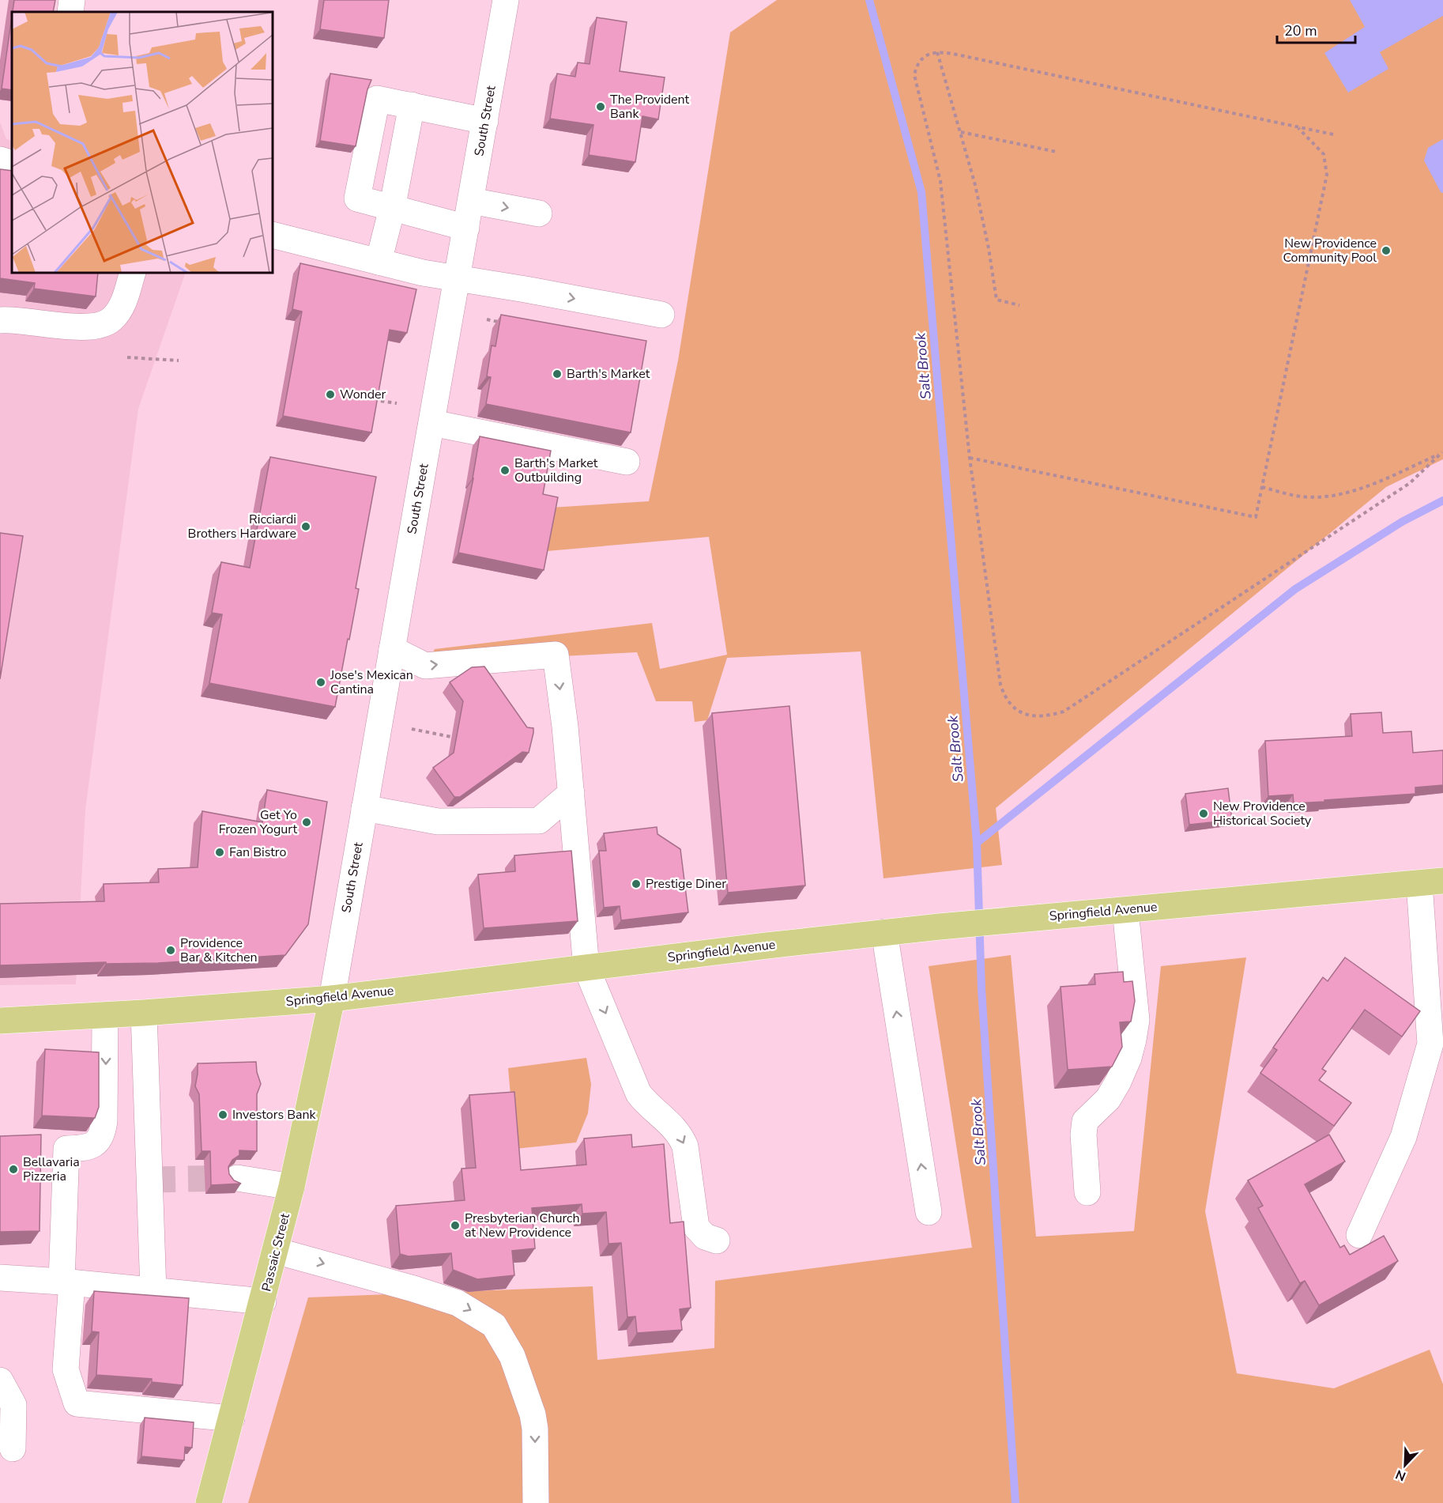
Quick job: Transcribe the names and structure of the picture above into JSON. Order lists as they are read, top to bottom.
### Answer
{
  "streets": {
    "main road": ["Springfield Avenue", "Passaic Street"],
    "street": ["South Street"]
  },
  "crossings": [
    ["South Street", "Springfield Avenue"],
    ["South Street", "Passaic Street"],
    ["Springfield Avenue", "Passaic Street"]
  ],
  "water": ["Salt Brook"],
  "places": [
    "The Provident Bank",
    "New Providence Community Pool",
    "Barth's Market",
    "Wonder",
    "Barth's Market Outbuilding",
    "Ricciardi Brothers Hardware",
    "Jose's Mexican Cantina",
    "New Providence Historical Society",
    "Get Yo Frozen Yogurt",
    "Fan Bistro",
    "Prestige Diner",
    "Providence Bar & Kitchen",
    "Investors Bank",
    "Bellavaria Pizzeria",
    "Presbyterian Church at New Providence"
  ],
  "scale_bar": "20 m",
  "north": "bottom left"
}
